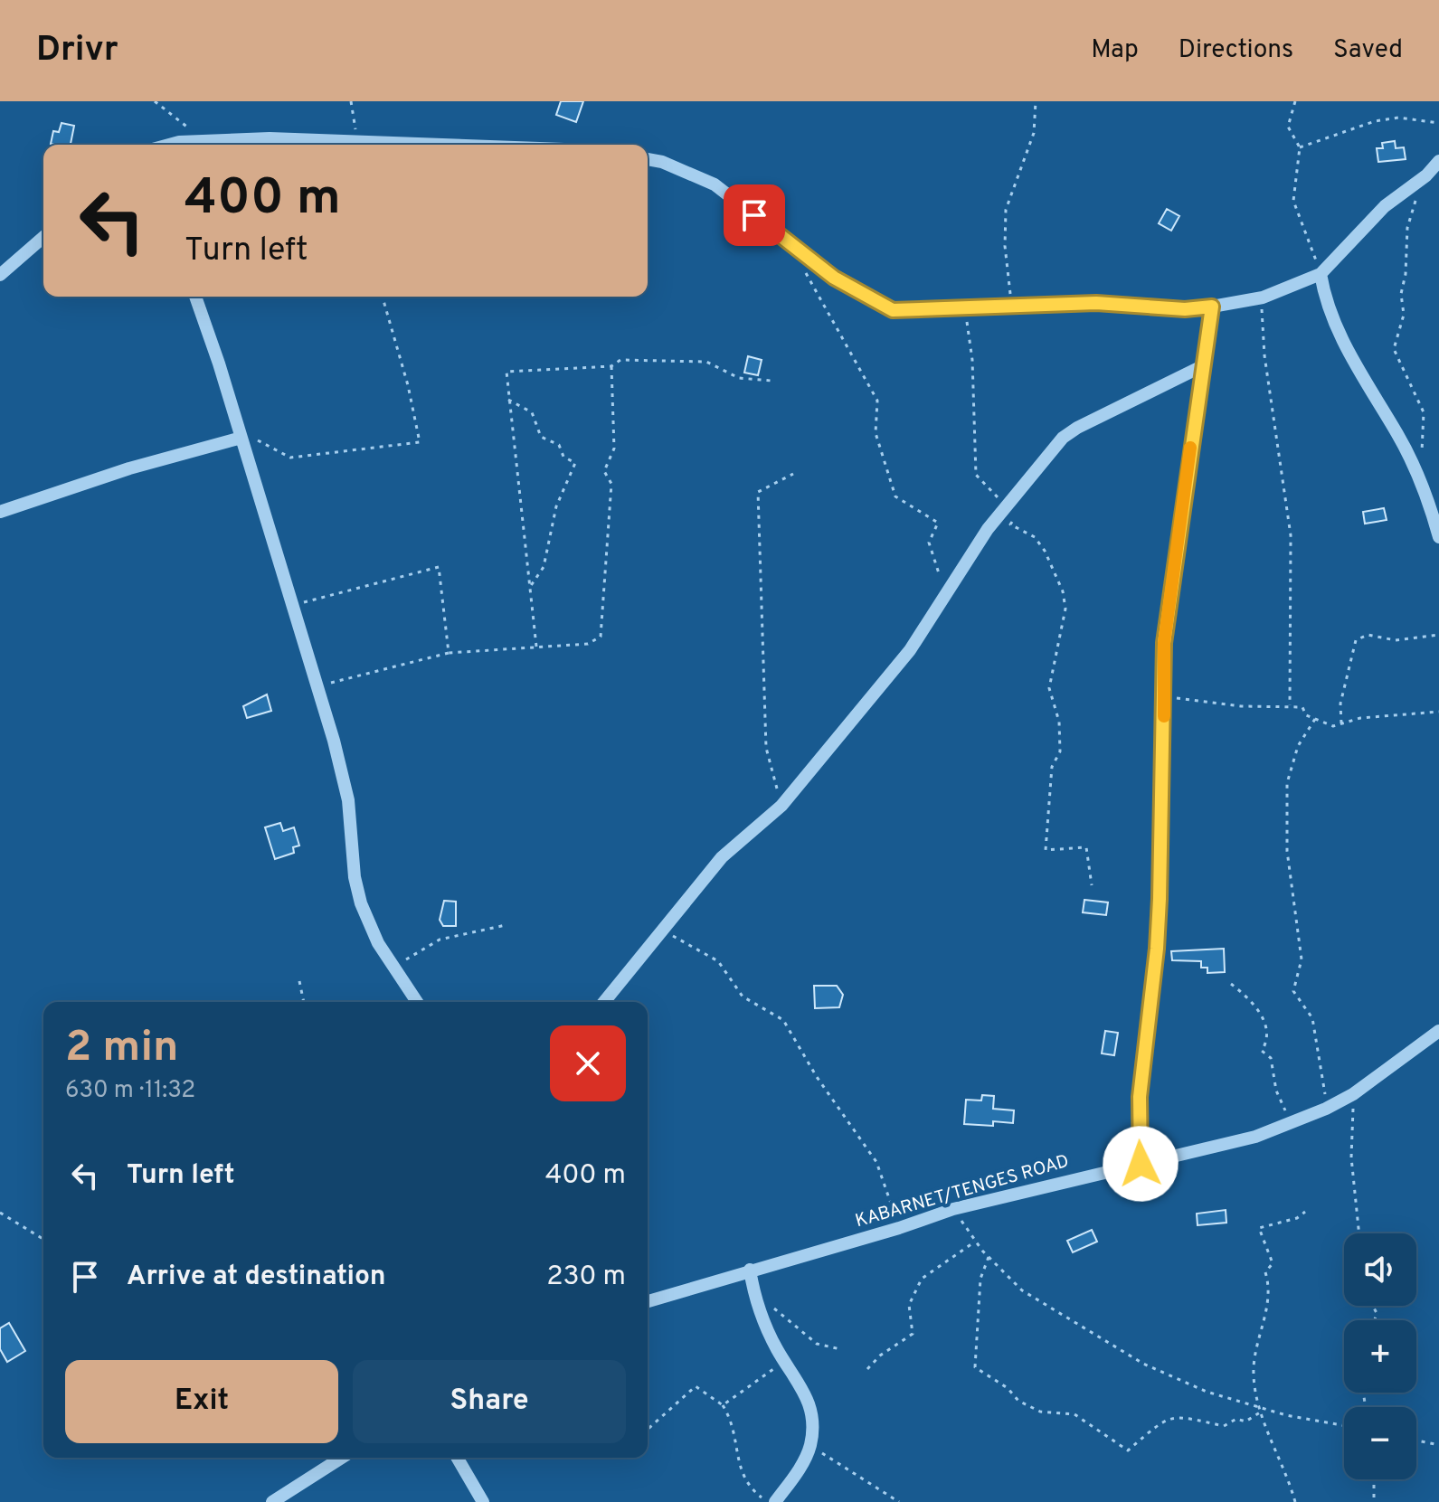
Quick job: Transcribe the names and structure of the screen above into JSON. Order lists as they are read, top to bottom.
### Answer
{
  "streets": {
    "street": ["KABARNET/TENGES ROAD"]
  },
  "page": {
    "header": "Drivr",
    "nav": ["Map", "Directions", "Saved"],
    "turn": ["400 m", "Turn left"],
    "heading": ["2 min", "630 m · 11:32"],
    "list": [
      {
        "name": "Turn left",
        "value": "400 m"
      },
      {
        "name": "Arrive at destination",
        "value": "230 m"
      }
    ],
    "map_buttons": ["+", "−"],
    "buttons": ["Exit", "Share"]
  }
}
